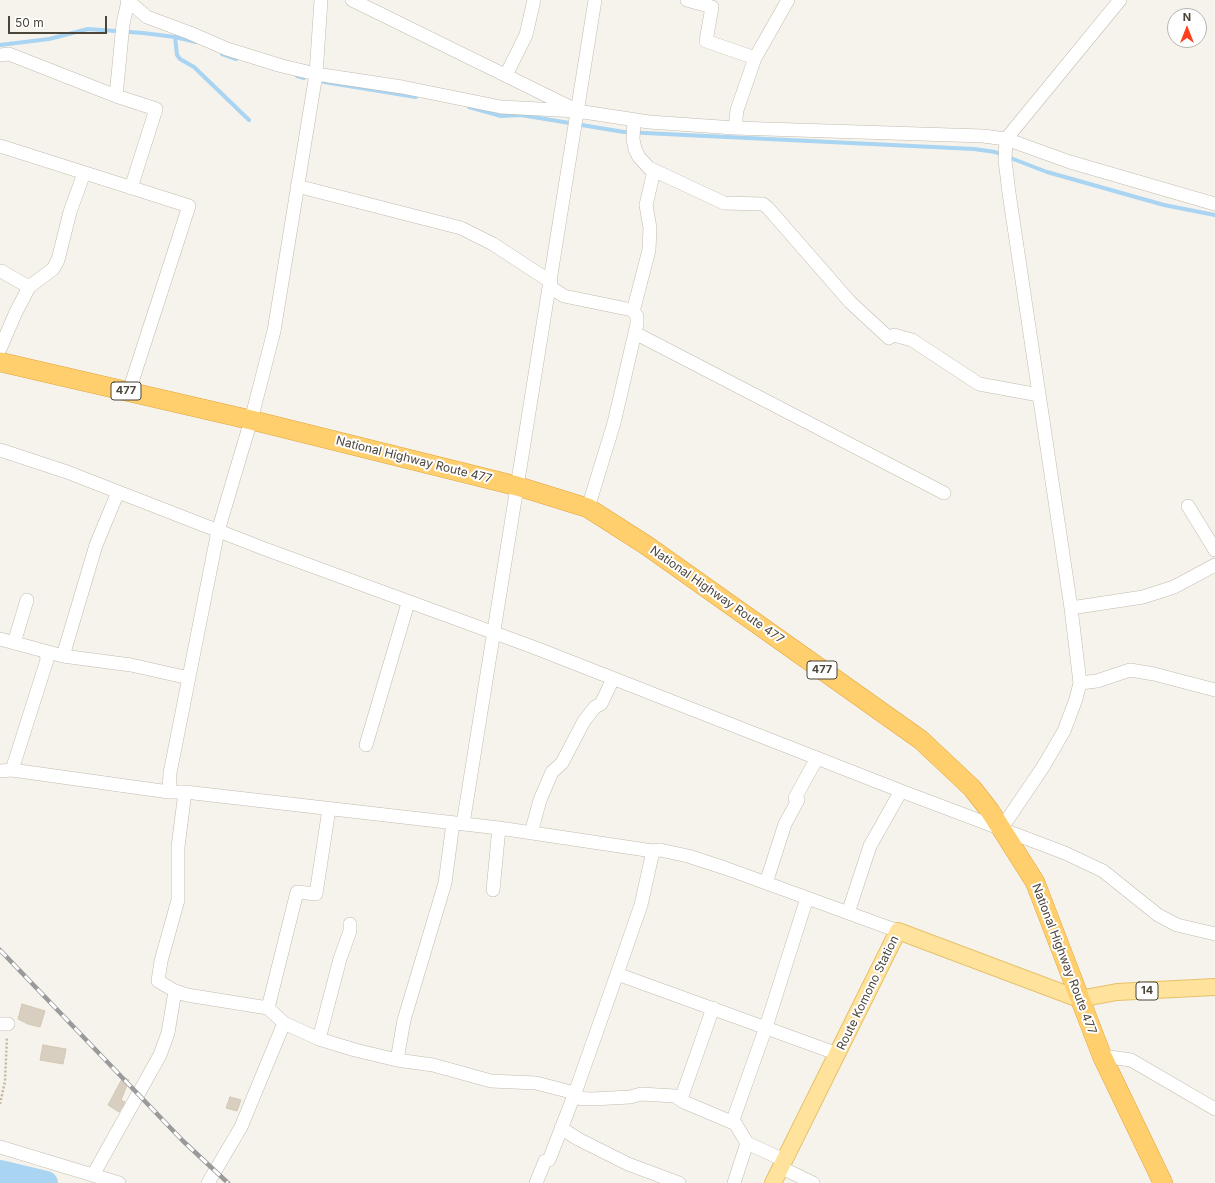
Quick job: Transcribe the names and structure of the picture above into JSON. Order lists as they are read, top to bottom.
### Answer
{
  "streets": {
    "highway": ["477", "National Highway Route 477"],
    "main road": ["14", "Route Komono Station"]
  },
  "crossings": [
    ["National Highway Route 477", "14"],
    ["National Highway Route 477", "Route Komono Station"],
    ["14", "Route Komono Station"]
  ],
  "scale_bar": "50 m",
  "north": "top"
}
